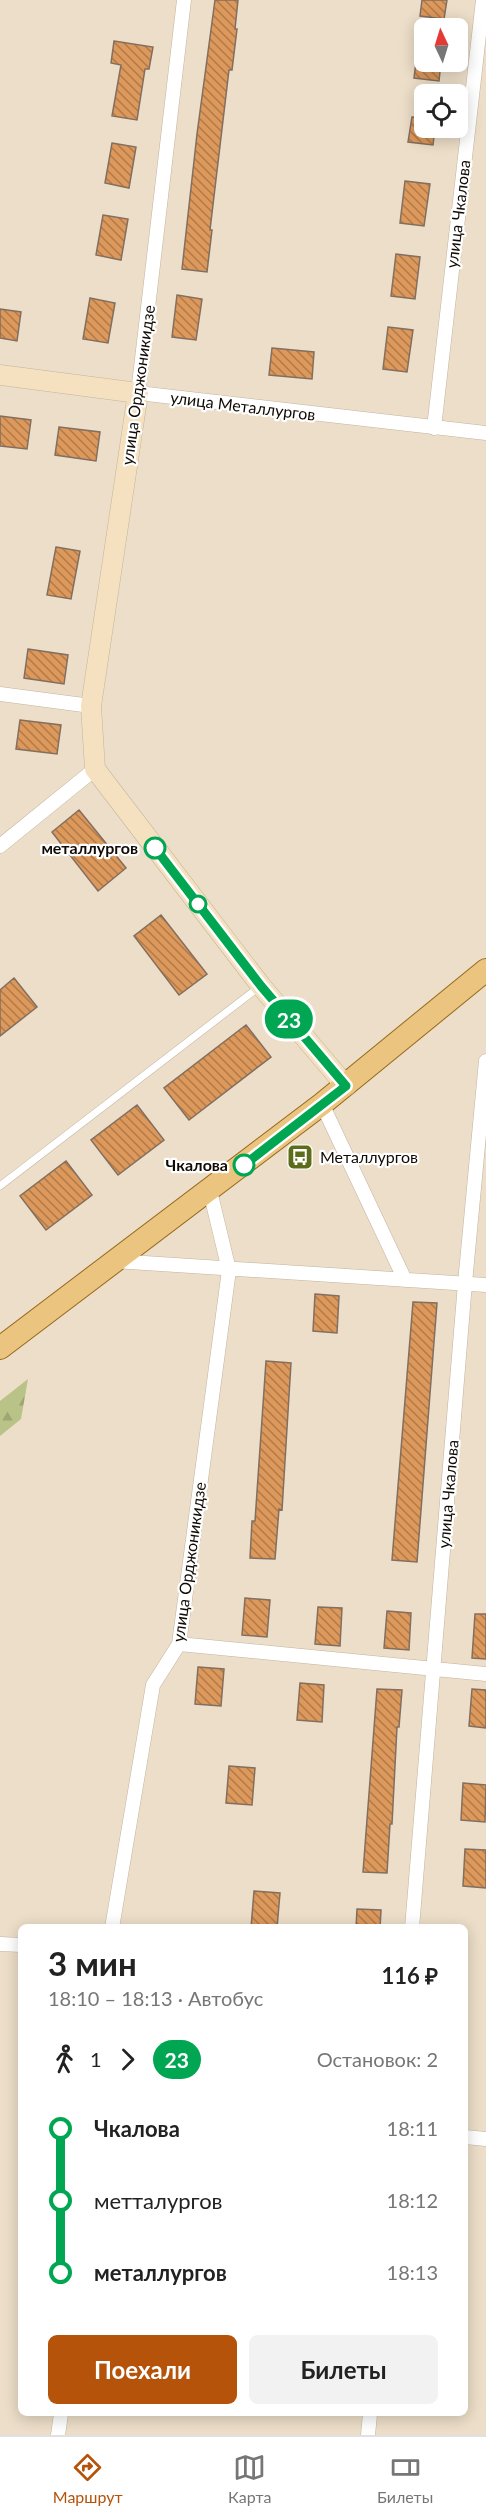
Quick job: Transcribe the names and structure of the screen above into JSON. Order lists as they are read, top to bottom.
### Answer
{
  "streets": {
    "main road": ["улица Орджоникидзе", "улица Металлургов"],
    "street": ["улица Чкалова"]
  },
  "crossings": [
    ["улица Чкалова", "улица Металлургов"],
    ["улица Орджоникидзе", "улица Металлургов"]
  ],
  "places": {
    "other": ["металлургов", "Чкалова"],
    "bus stop": ["Металлургов"]
  },
  "lines": ["bus line 23"],
  "north": "top",
  "page": {
    "on_map": "23",
    "heading": ["3 мин", "18:10 – 18:13 · Автобус", "116 ₽"],
    "legs": ["1", "23", "Остановок: 2"],
    "list": [
      {
        "name": "Чкалова",
        "value": "18:11"
      },
      {
        "name": "метталургов",
        "value": "18:12"
      },
      {
        "name": "металлургов",
        "value": "18:13"
      }
    ],
    "buttons": ["Поехали", "Билеты"],
    "tabs": ["Маршрут", "Карта", "Билеты"]
  }
}
